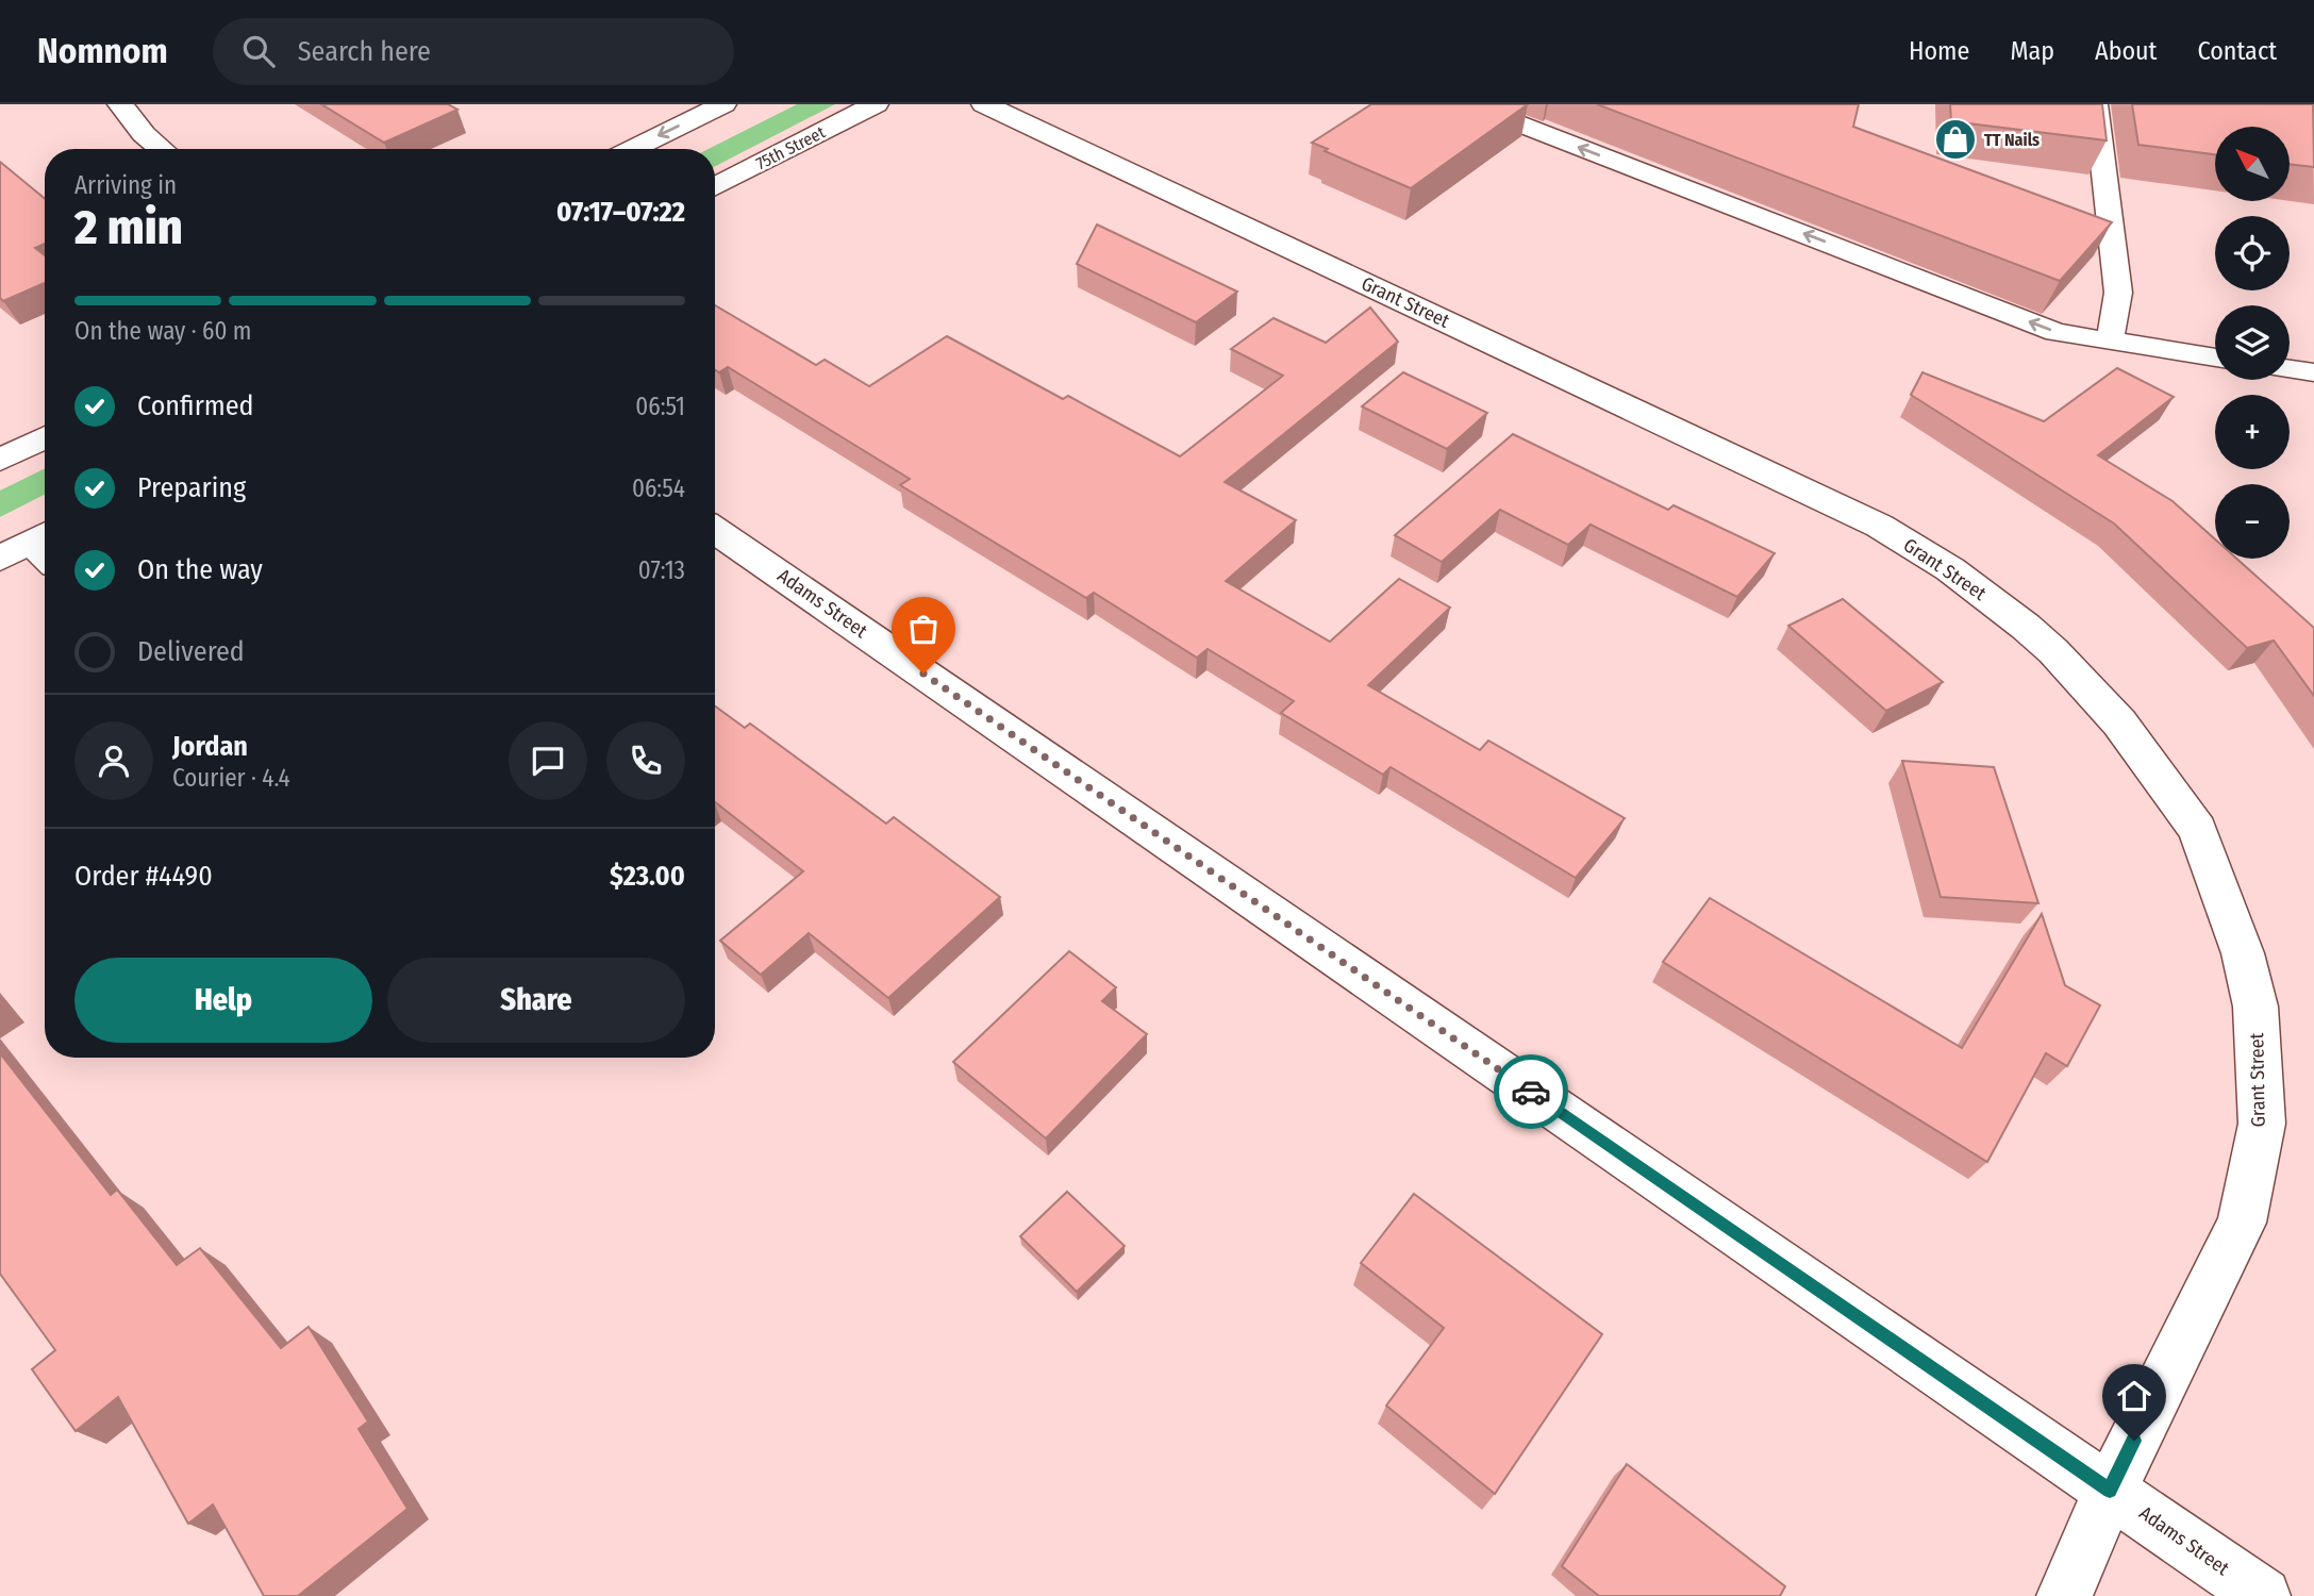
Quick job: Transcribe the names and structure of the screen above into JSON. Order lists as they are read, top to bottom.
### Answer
{
  "streets": {
    "street": ["75th Street", "Grant Street", "Adams Street"]
  },
  "crossings": [
    ["Grant Street", "Adams Street"]
  ],
  "places": {
    "shop": ["TT Nails"]
  },
  "north": "top left",
  "page": {
    "header": "Nomnom",
    "search": "Search here",
    "nav": [
      "Home",
      "Map",
      "About",
      "Contact"
    ],
    "map_buttons": ["+", "−"],
    "heading": ["2 min", "Arriving in", "07:17–07:22"],
    "panel": [
      "Jordan",
      "Courier · 4.4",
      "Order #4490",
      "$23.00"
    ],
    "bar": "On the way · 60 m",
    "list": [
      ["Confirmed", "06:51"],
      ["Preparing", "06:54"],
      ["On the way", "07:13"],
      "Delivered"
    ],
    "buttons": ["Help", "Share"]
  }
}
